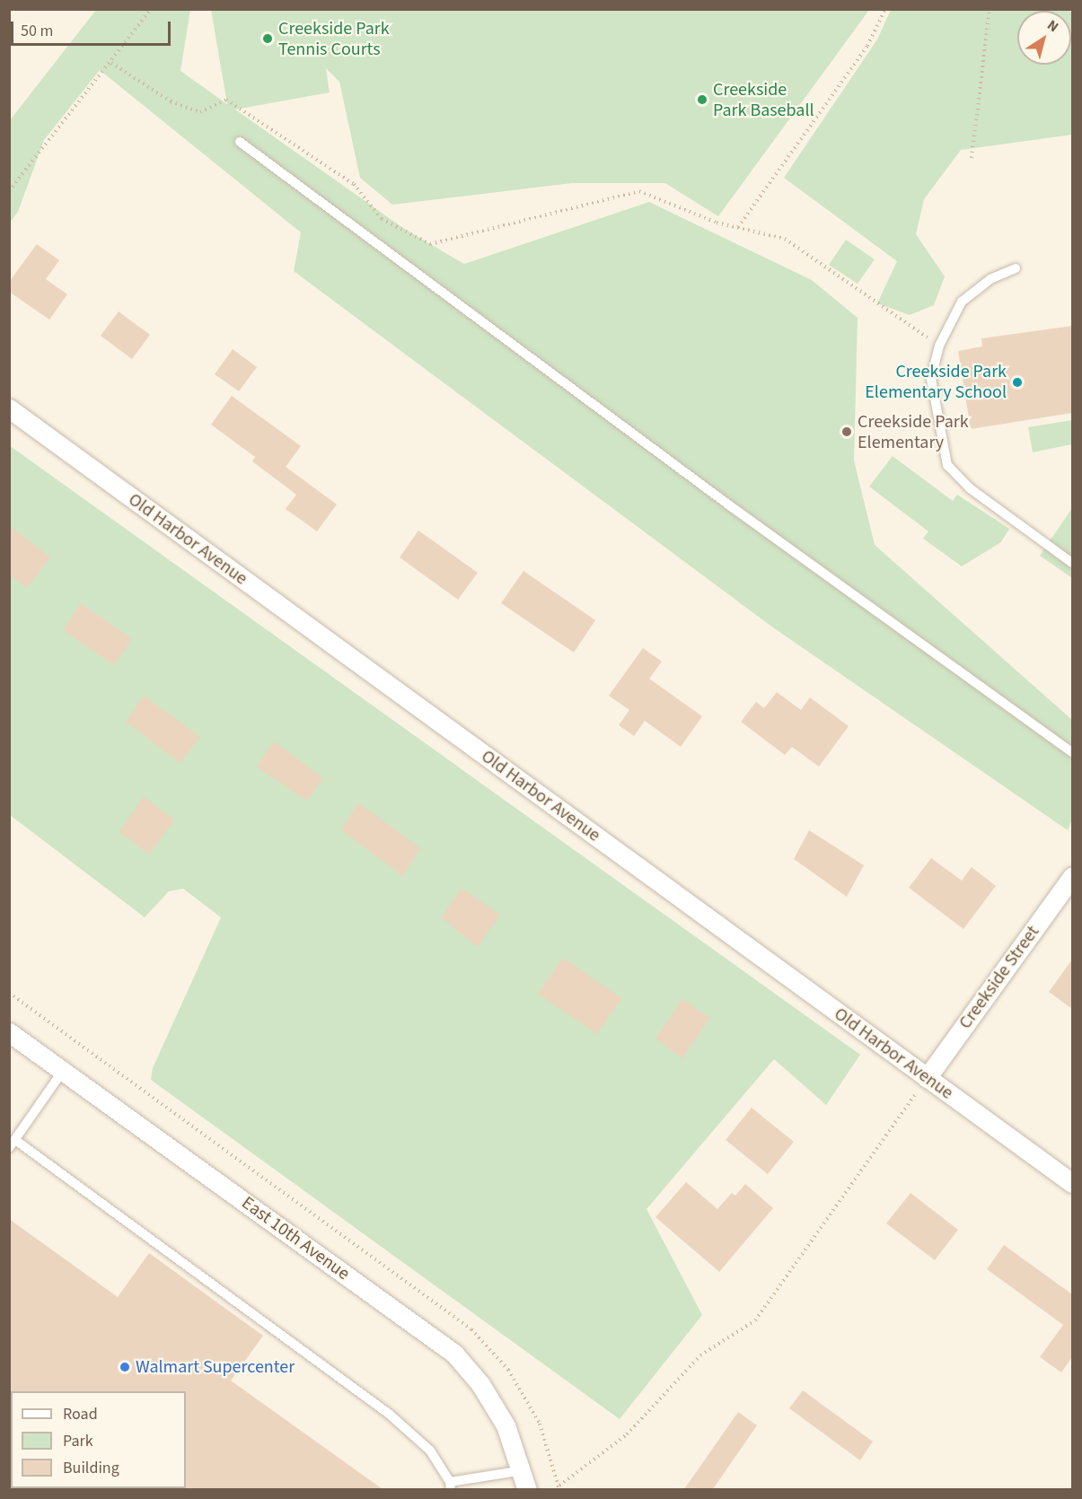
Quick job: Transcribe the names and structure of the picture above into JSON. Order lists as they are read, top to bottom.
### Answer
{
  "streets": {
    "street": ["Old Harbor Avenue", "Creekside Street", "East 10th Avenue"]
  },
  "crossings": [
    ["Old Harbor Avenue", "Creekside Street"]
  ],
  "places": [
    "Creekside Park Tennis Courts",
    "Creekside Park Baseball",
    "Creekside Park Elementary School",
    "Creekside Park Elementary",
    "Walmart Supercenter"
  ],
  "legend": ["Road", "Park", "Building"],
  "scale_bar": "50 m",
  "north": "top right"
}
